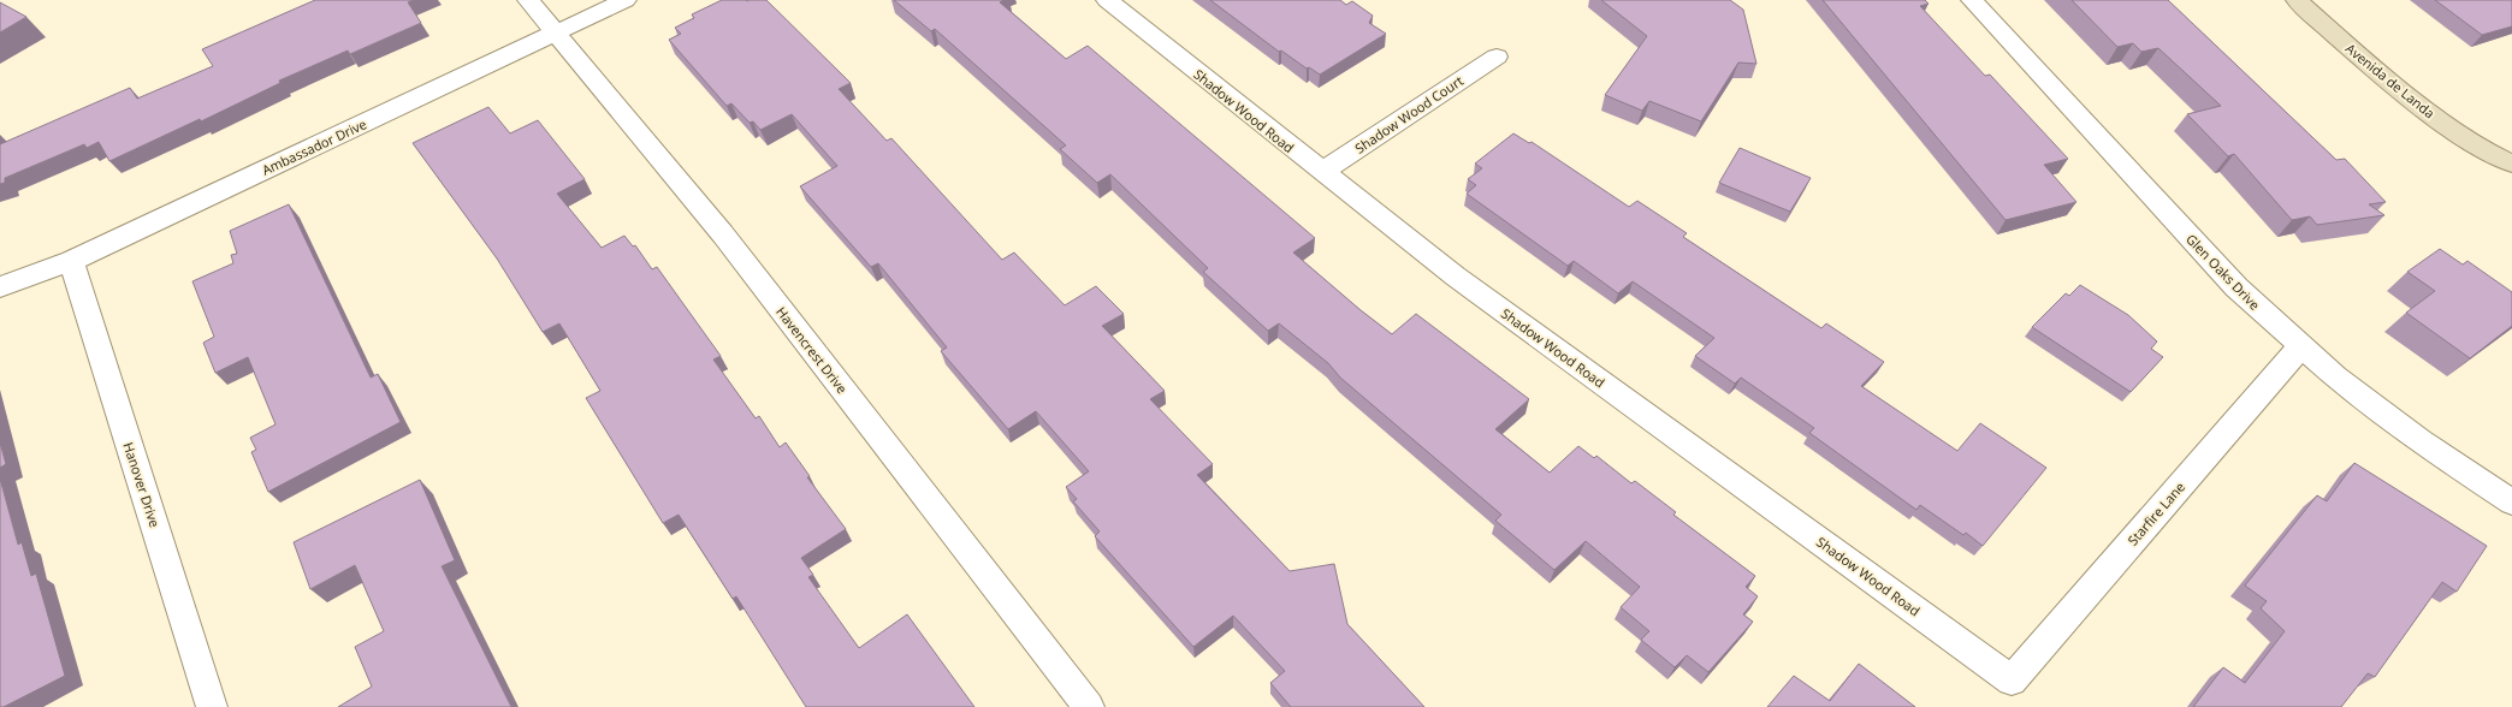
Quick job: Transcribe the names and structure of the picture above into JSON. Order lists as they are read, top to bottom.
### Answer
{
  "streets": {
    "street": [
      "Avenida de Landa",
      "Shadow Wood Road",
      "Shadow Wood Court",
      "Ambassador Drive",
      "Glen Oaks Drive",
      "Havencrest Drive",
      "Hanover Drive",
      "Starfire Lane"
    ]
  },
  "crossings": [
    ["Shadow Wood Road", "Shadow Wood Court"],
    ["Shadow Wood Road", "Starfire Lane"],
    ["Ambassador Drive", "Havencrest Drive"],
    ["Ambassador Drive", "Hanover Drive"],
    ["Glen Oaks Drive", "Starfire Lane"]
  ]
}
